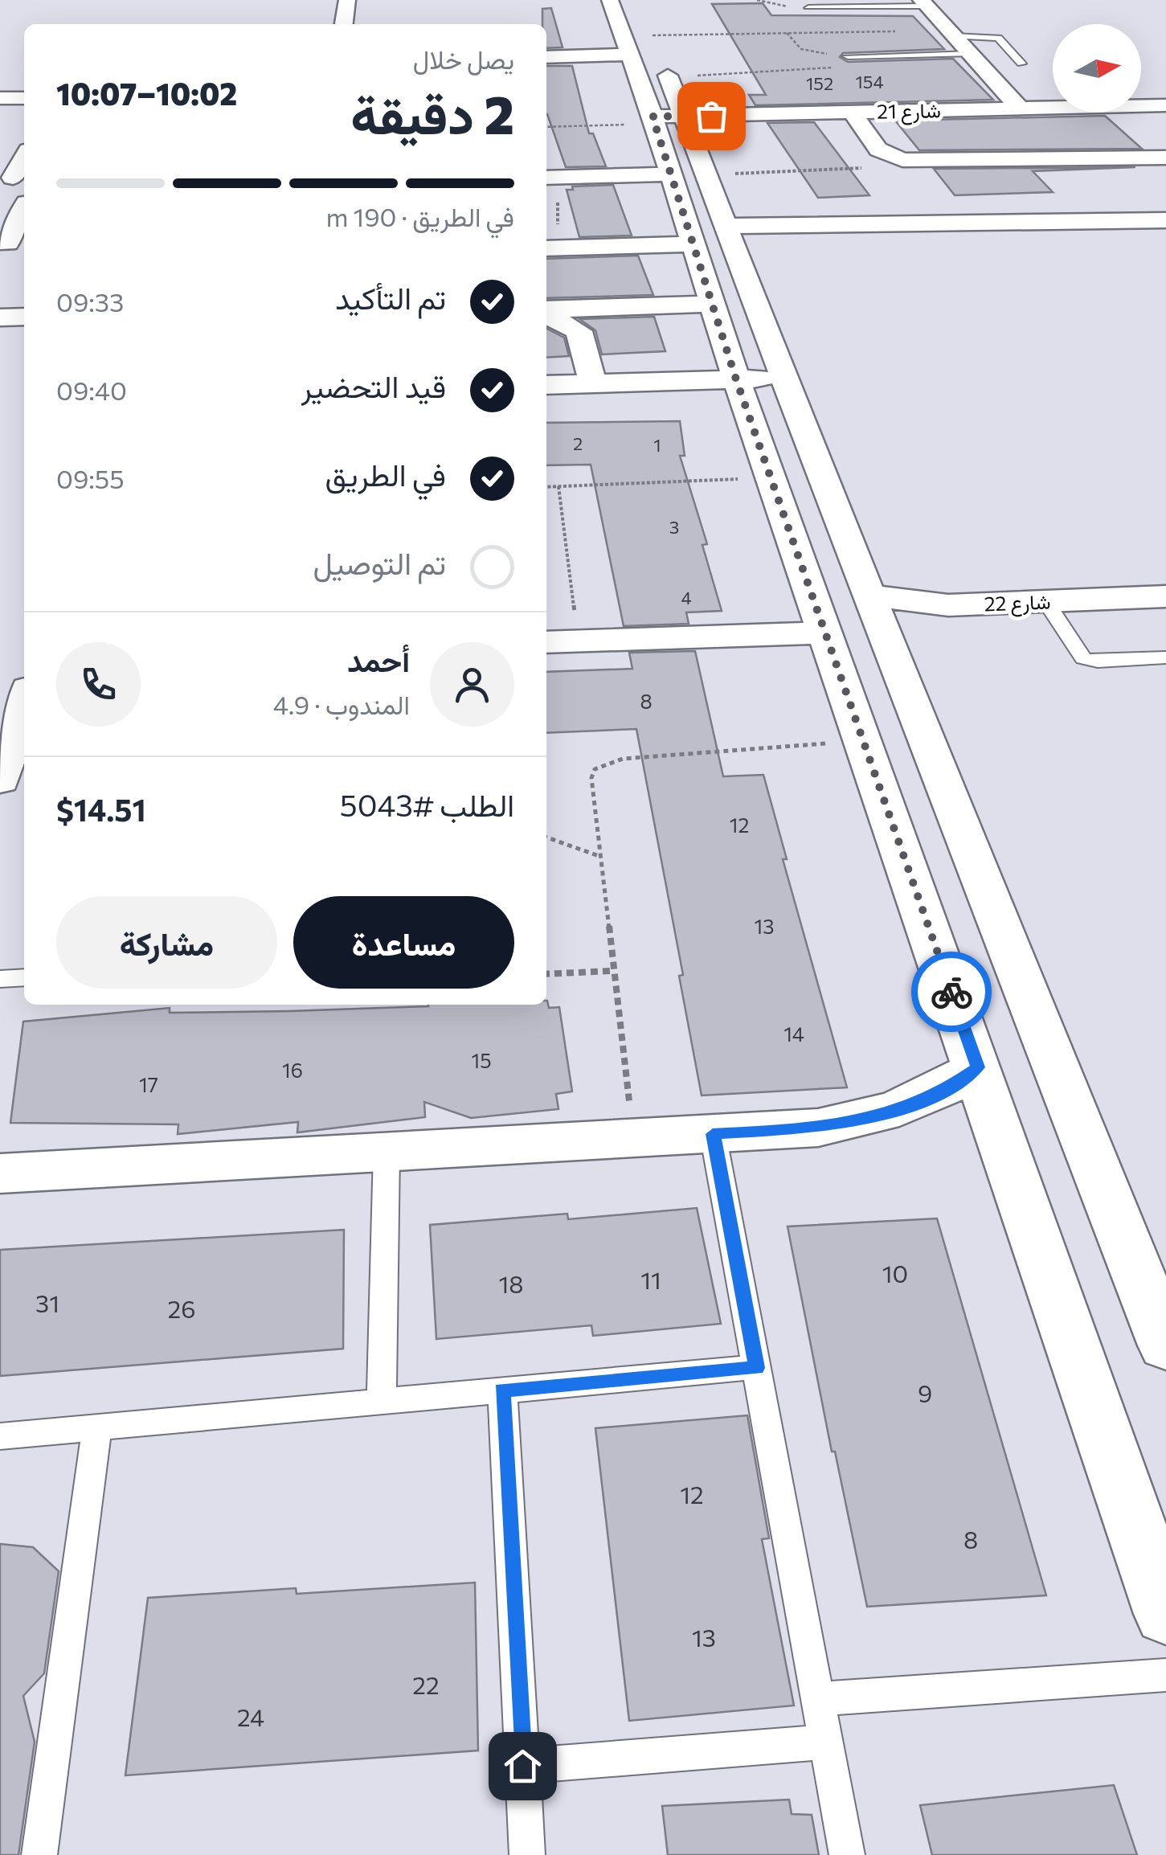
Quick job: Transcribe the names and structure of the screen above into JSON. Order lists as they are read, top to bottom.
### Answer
{
  "streets": {
    "street": ["شارع 21", "شارع 22"]
  },
  "house_numbers": [
    "154",
    "152",
    "2",
    "1",
    "3",
    "4",
    "8",
    "12",
    "13",
    "14",
    "15",
    "16",
    "17",
    "10",
    "11",
    "18",
    "31",
    "26",
    "9",
    "12",
    "8",
    "13",
    "22",
    "24"
  ],
  "north": "right",
  "page": {
    "heading": ["2 دقيقة", "يصل خلال", "10:02–10:07"],
    "panel": [
      "أحمد",
      "المندوب · 4.9",
      "الطلب #5043",
      "$14.51"
    ],
    "bar": "في الطريق · 190 m",
    "list": [
      ["تم التأكيد", "09:33"],
      ["قيد التحضير", "09:40"],
      ["في الطريق", "09:55"],
      "تم التوصيل"
    ],
    "buttons": ["مساعدة", "مشاركة"]
  }
}
